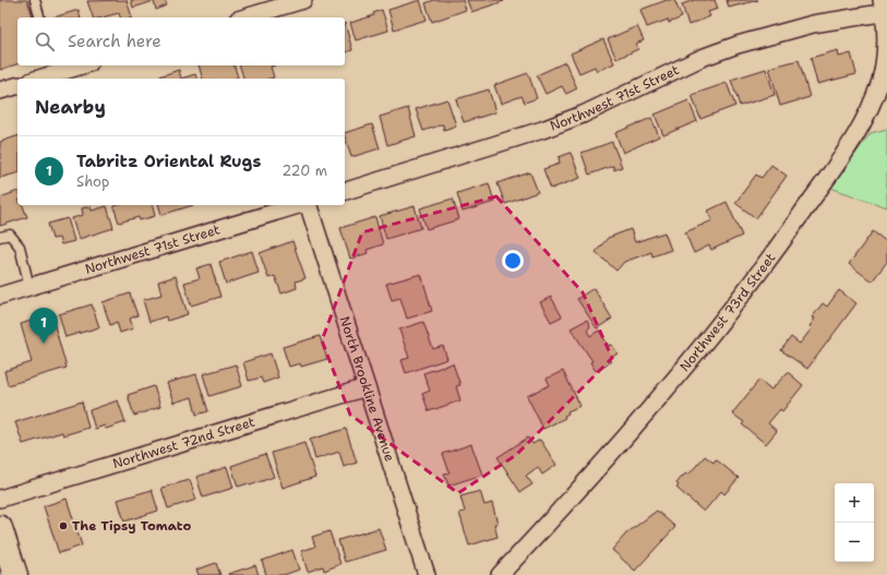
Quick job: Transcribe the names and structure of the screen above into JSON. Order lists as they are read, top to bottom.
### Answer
{
  "streets": {
    "street": [
      "Northwest 71st Street",
      "Northwest 73rd Street",
      "North Brookline Avenue",
      "Northwest 72nd Street"
    ]
  },
  "crossings": [
    ["Northwest 71st Street", "Northwest 73rd Street"],
    ["North Brookline Avenue", "Northwest 72nd Street"]
  ],
  "places": ["The Tipsy Tomato"],
  "page": {
    "search": "Search here",
    "heading": "Nearby",
    "list": [
      {
        "mark": "1",
        "name": "Tabritz Oriental Rugs",
        "note": "Shop",
        "value": "220 m"
      }
    ],
    "pins": "1",
    "map_buttons": ["+", "−"]
  }
}
